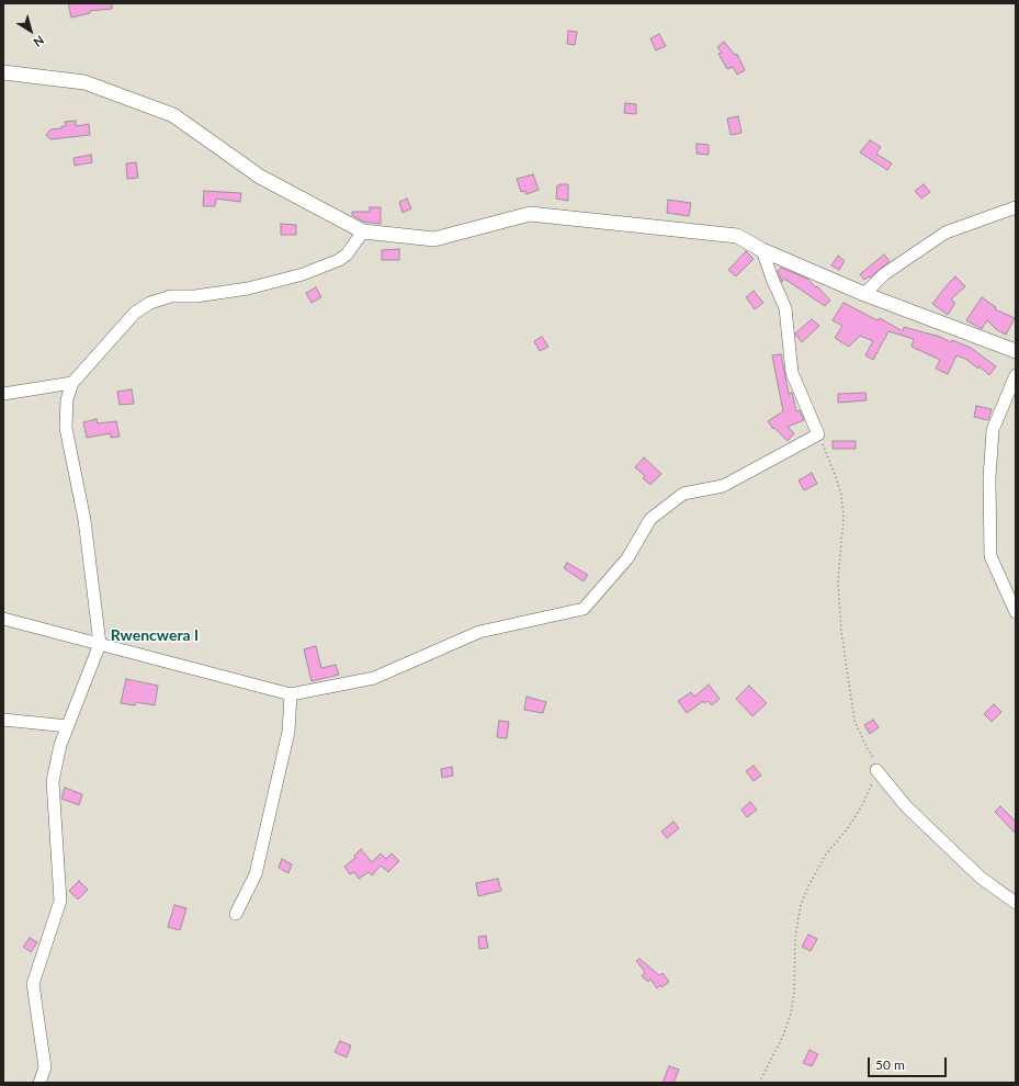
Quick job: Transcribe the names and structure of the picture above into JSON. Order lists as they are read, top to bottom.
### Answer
{
  "districts": ["Rwencwera I"],
  "scale_bar": "50 m",
  "north": "bottom right"
}
